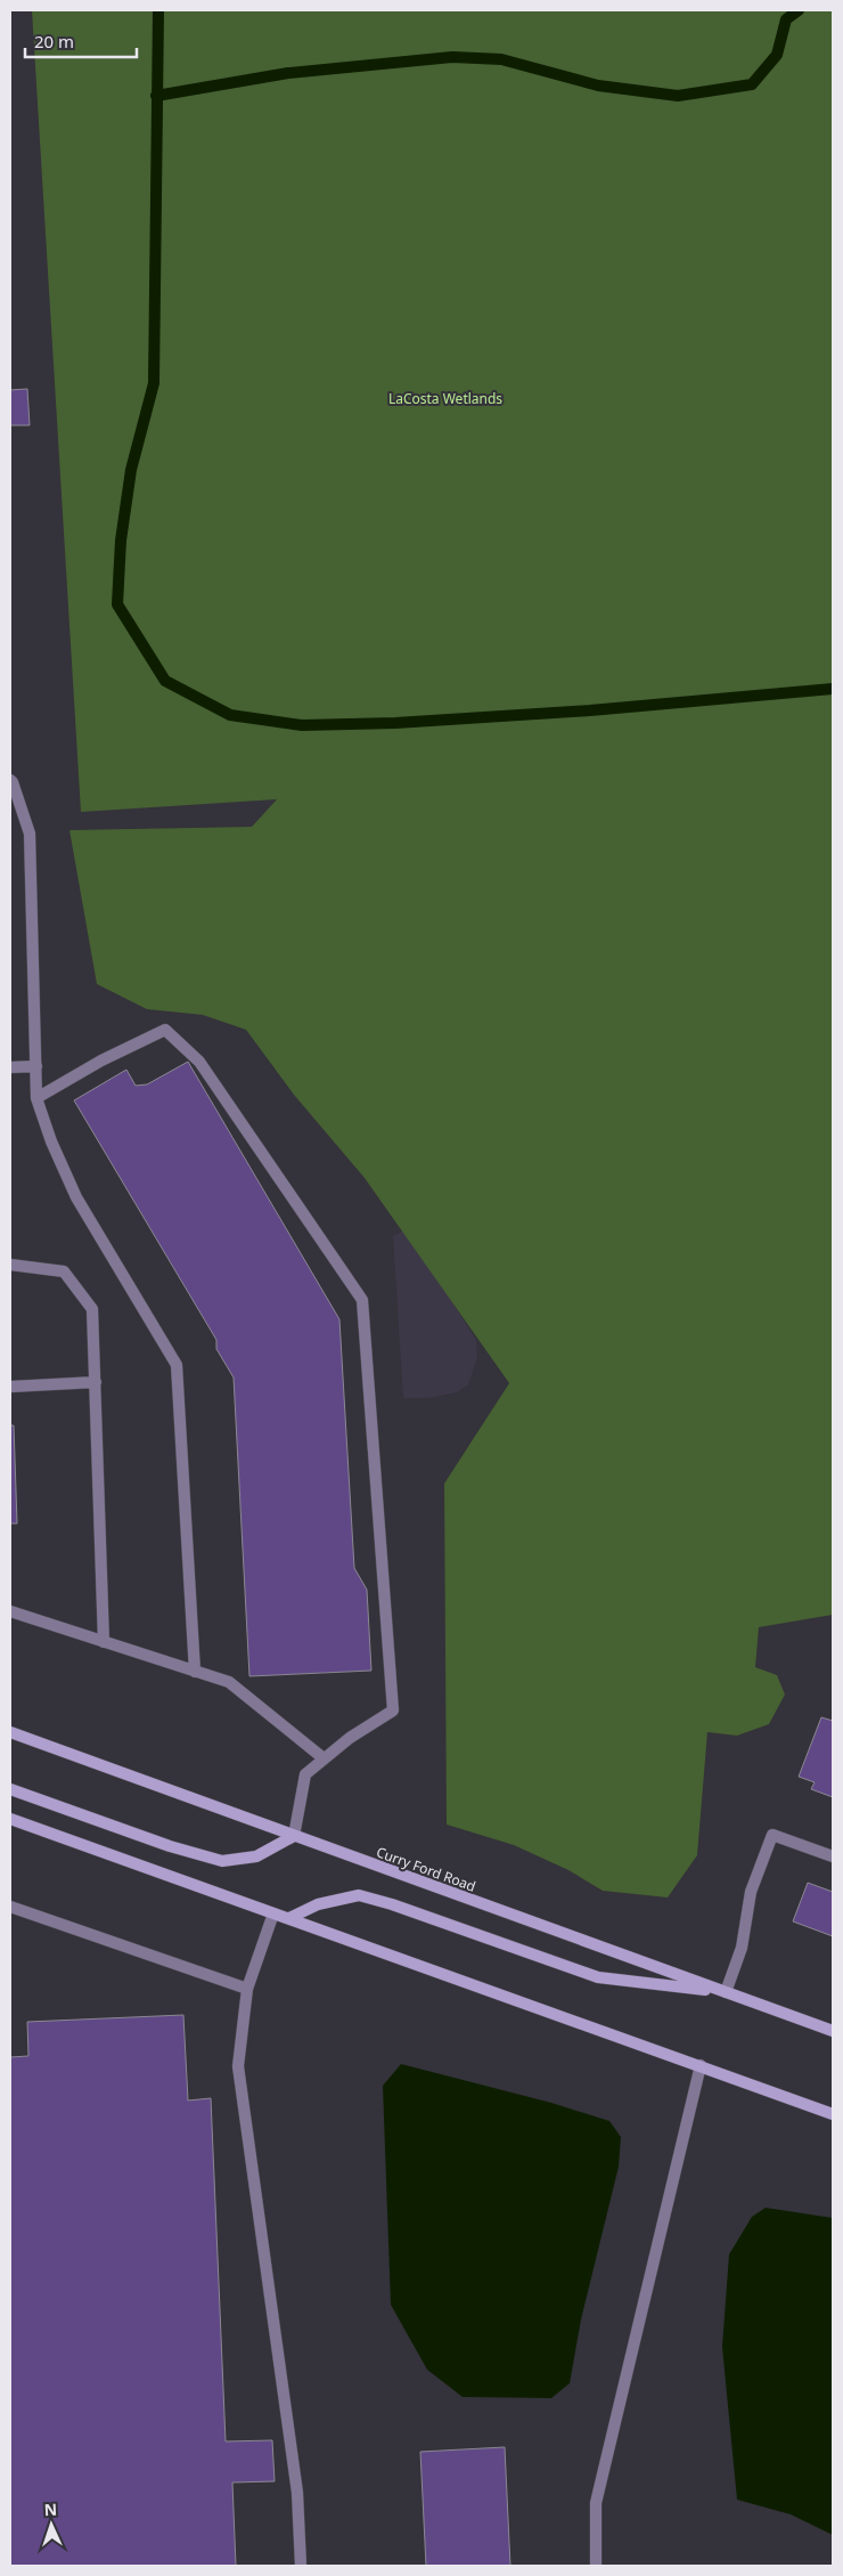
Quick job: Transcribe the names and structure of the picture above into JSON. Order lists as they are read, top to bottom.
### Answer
{
  "streets": {
    "main road": ["Curry Ford Road"]
  },
  "parks": ["LaCosta Wetlands"],
  "scale_bar": "20 m",
  "north": "top"
}
